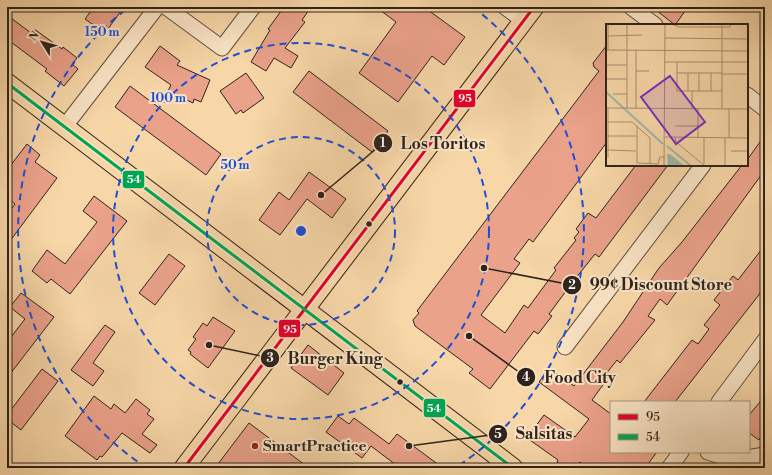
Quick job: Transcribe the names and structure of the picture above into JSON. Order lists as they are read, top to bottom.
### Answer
{
  "places": [
    "Los Toritos",
    "99¢ Discount Store",
    "Food City",
    "Burger King",
    "SmartPractice",
    "Salsitas"
  ],
  "lines": ["transit line 95", "transit line 54"],
  "legend": ["95", "54"],
  "north": "top left",
  "rings": ["150 m", "100 m", "50 m"]
}
